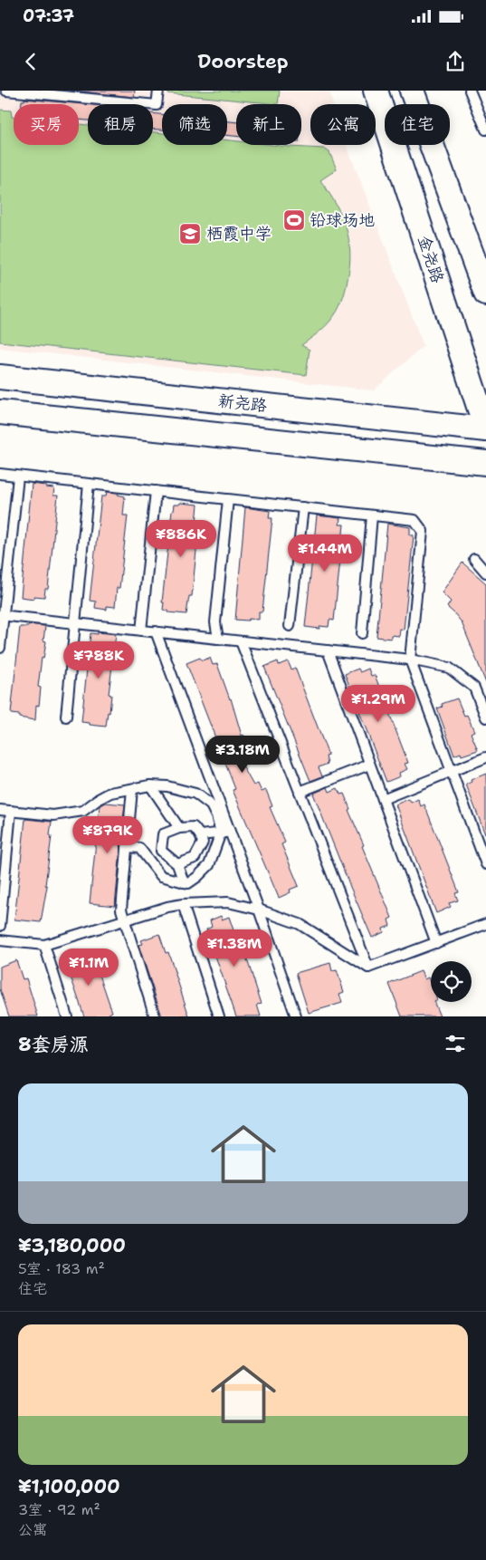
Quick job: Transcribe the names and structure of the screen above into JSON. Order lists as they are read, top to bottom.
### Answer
{
  "streets": {
    "main road": ["金尧路", "新尧路"]
  },
  "crossings": [
    ["金尧路", "新尧路"]
  ],
  "places": {
    "sports": ["铅球场地"],
    "school or university": ["栖霞中学"]
  },
  "page": {
    "status": "07:37",
    "header": "Doorstep",
    "chip": [
      "买房",
      "租房",
      "筛选",
      "新上",
      "公寓",
      "住宅"
    ],
    "price": [
      "¥886K",
      "¥1.44M",
      "¥788K",
      "¥1.29M",
      "¥3.18M",
      "¥879K",
      "¥1.38M",
      "¥1.1M"
    ],
    "heading": "8套房源",
    "list": [
      {
        "name": "¥3,180,000",
        "note": "5室 · 183 m² · 住宅"
      },
      {
        "name": "¥1,100,000",
        "note": "3室 · 92 m² · 公寓"
      }
    ]
  }
}
